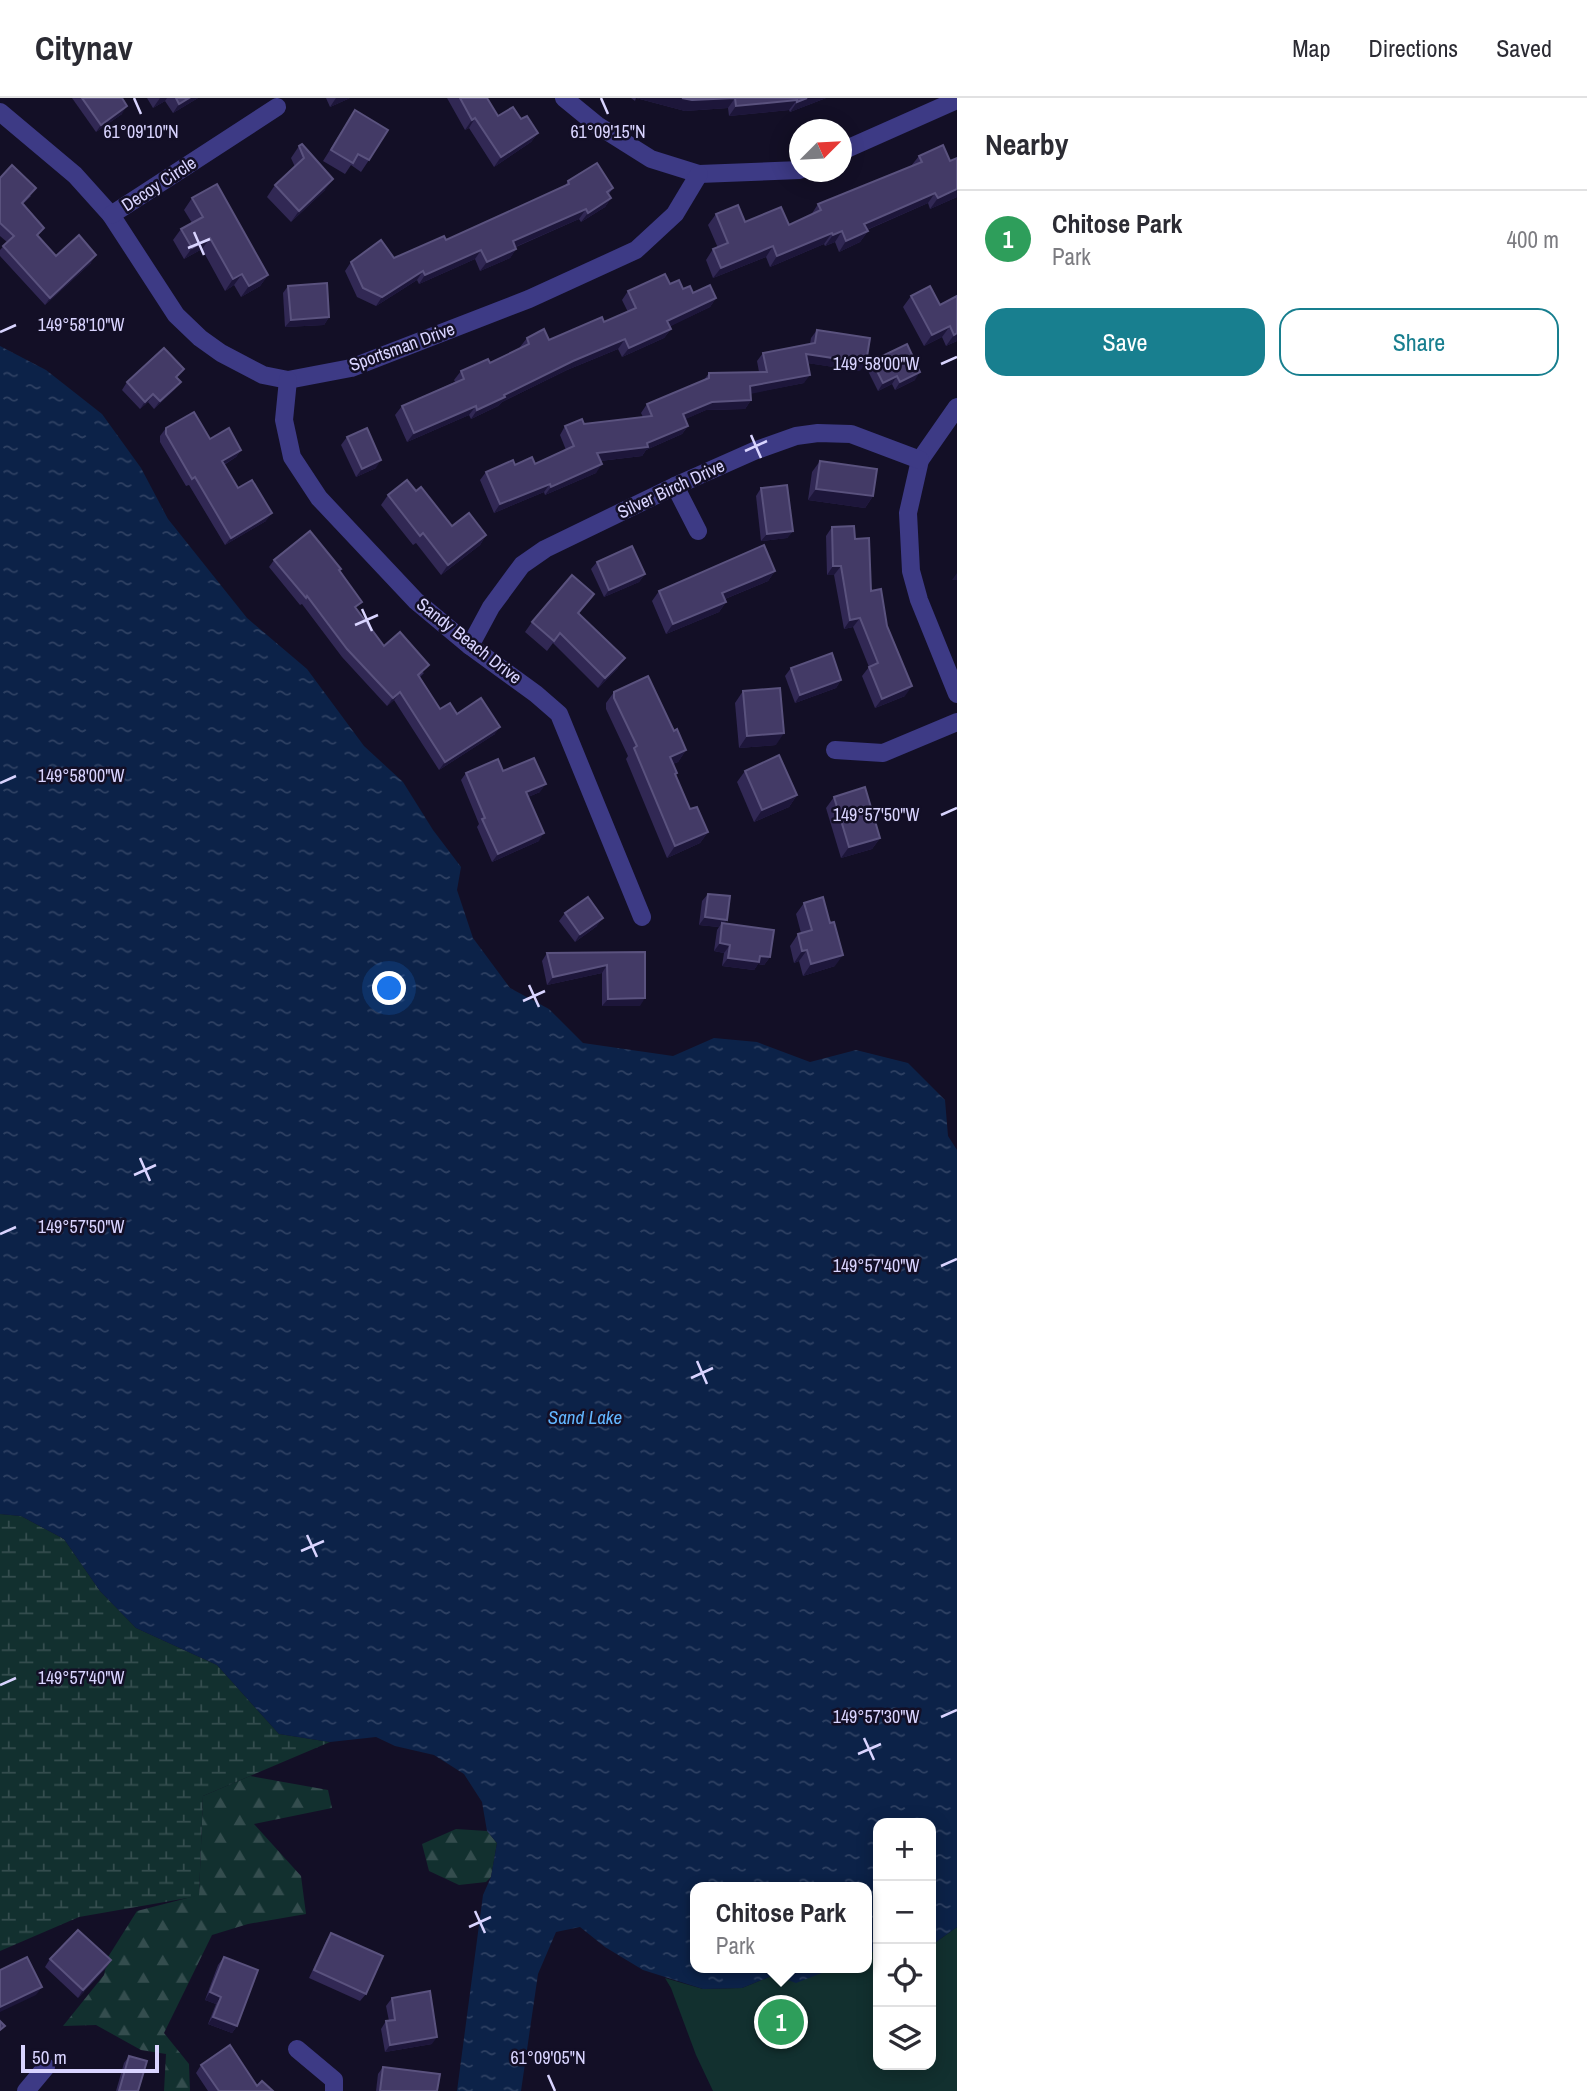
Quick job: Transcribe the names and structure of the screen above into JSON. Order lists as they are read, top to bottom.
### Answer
{
  "streets": {
    "street": [
      "Decoy Circle",
      "Sportsman Drive",
      "Silver Birch Drive",
      "Sandy Beach Drive"
    ]
  },
  "crossings": [
    ["Decoy Circle", "Sportsman Drive"],
    ["Sportsman Drive", "Sandy Beach Drive"],
    ["Silver Birch Drive", "Sandy Beach Drive"]
  ],
  "water": ["Sand Lake"],
  "scale_bar": "50 m",
  "north": "top right",
  "page": {
    "header": "Citynav",
    "nav": ["Map", "Directions", "Saved"],
    "heading": "Nearby",
    "list": [
      {
        "mark": "1",
        "name": "Chitose Park",
        "note": "Park",
        "value": "400 m"
      }
    ],
    "buttons": ["Save", "Share"],
    "map_buttons": ["+", "−"],
    "popup": ["Chitose Park", "Park"],
    "pins": "1",
    "scale": "50 m"
  },
  "coordinates": [
    "61°09'15\"N",
    "61°09'10\"N",
    "149°58'10\"W",
    "149°58'00\"W",
    "149°57'50\"W",
    "149°57'40\"W",
    "149°57'30\"W",
    "61°09'05\"N"
  ]
}
